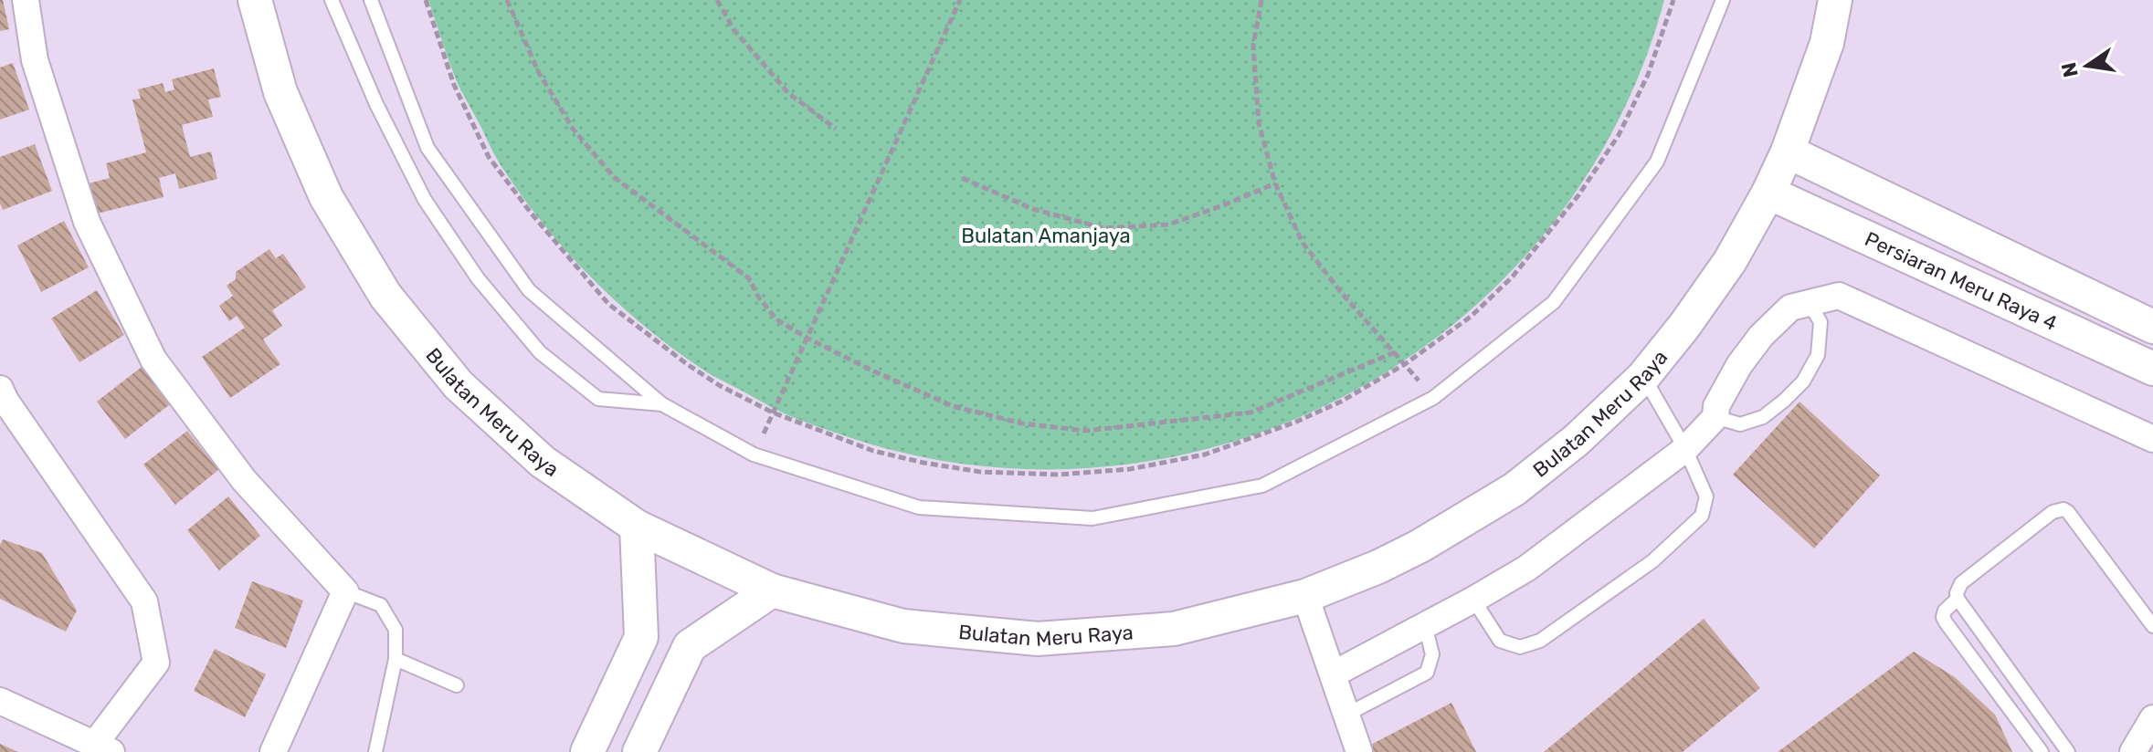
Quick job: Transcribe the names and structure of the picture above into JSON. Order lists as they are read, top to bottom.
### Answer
{
  "streets": {
    "street": ["Persiaran Meru Raya 4", "Bulatan Meru Raya"]
  },
  "crossings": [
    ["Persiaran Meru Raya 4", "Bulatan Meru Raya"]
  ],
  "parks": ["Bulatan Amanjaya"],
  "north": "left"
}
